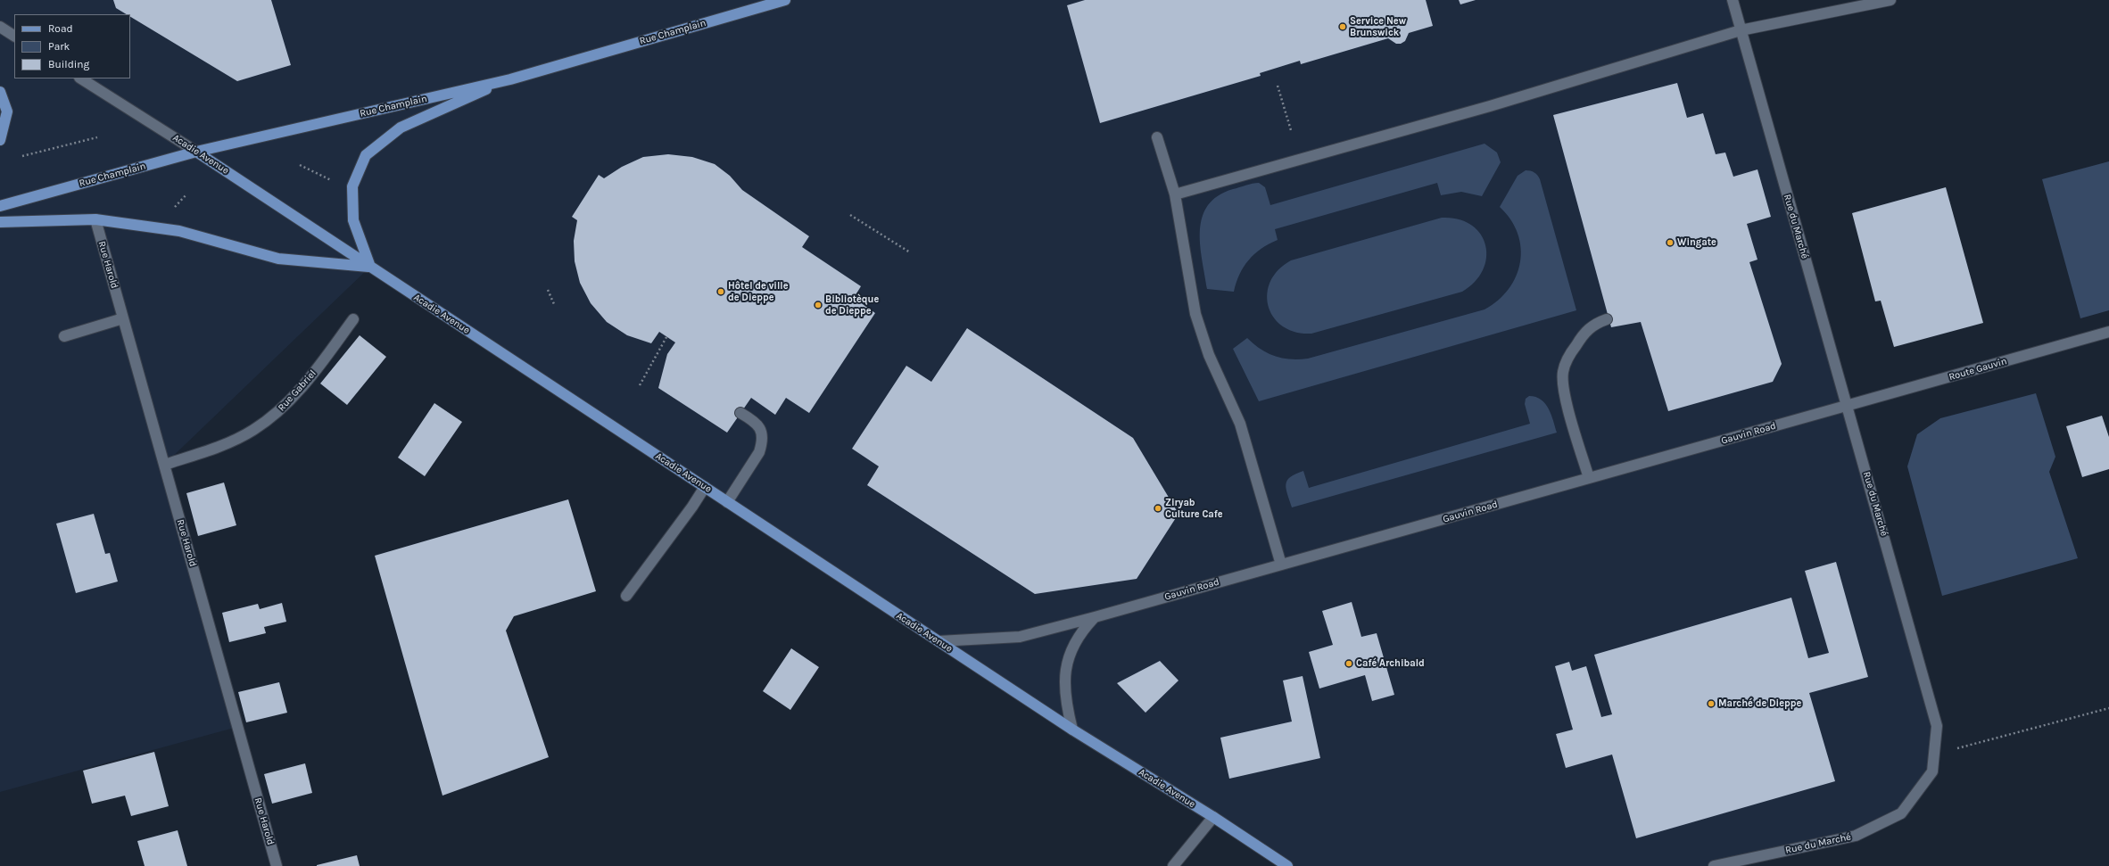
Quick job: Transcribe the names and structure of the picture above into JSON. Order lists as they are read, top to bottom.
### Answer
{
  "streets": {
    "main road": ["Rue Champlain", "Acadie Avenue"],
    "street": [
      "Rue du Marché",
      "Rue Harold",
      "Route Gauvin",
      "Rue Gabriel",
      "Gauvin Road"
    ]
  },
  "crossings": [
    ["Rue Champlain", "Acadie Avenue"],
    ["Acadie Avenue", "Gauvin Road"],
    ["Rue du Marché", "Route Gauvin"],
    ["Rue du Marché", "Gauvin Road"],
    ["Rue Harold", "Rue Gabriel"],
    ["Route Gauvin", "Gauvin Road"]
  ],
  "places": [
    "Service New Brunswick",
    "Wingate",
    "Hôtel de ville de Dieppe",
    "Bibliotèque de Dieppe",
    "Ziryab Culture Cafe",
    "Café Archibald",
    "Marché de Dieppe"
  ],
  "legend": ["Road", "Park", "Building"]
}
